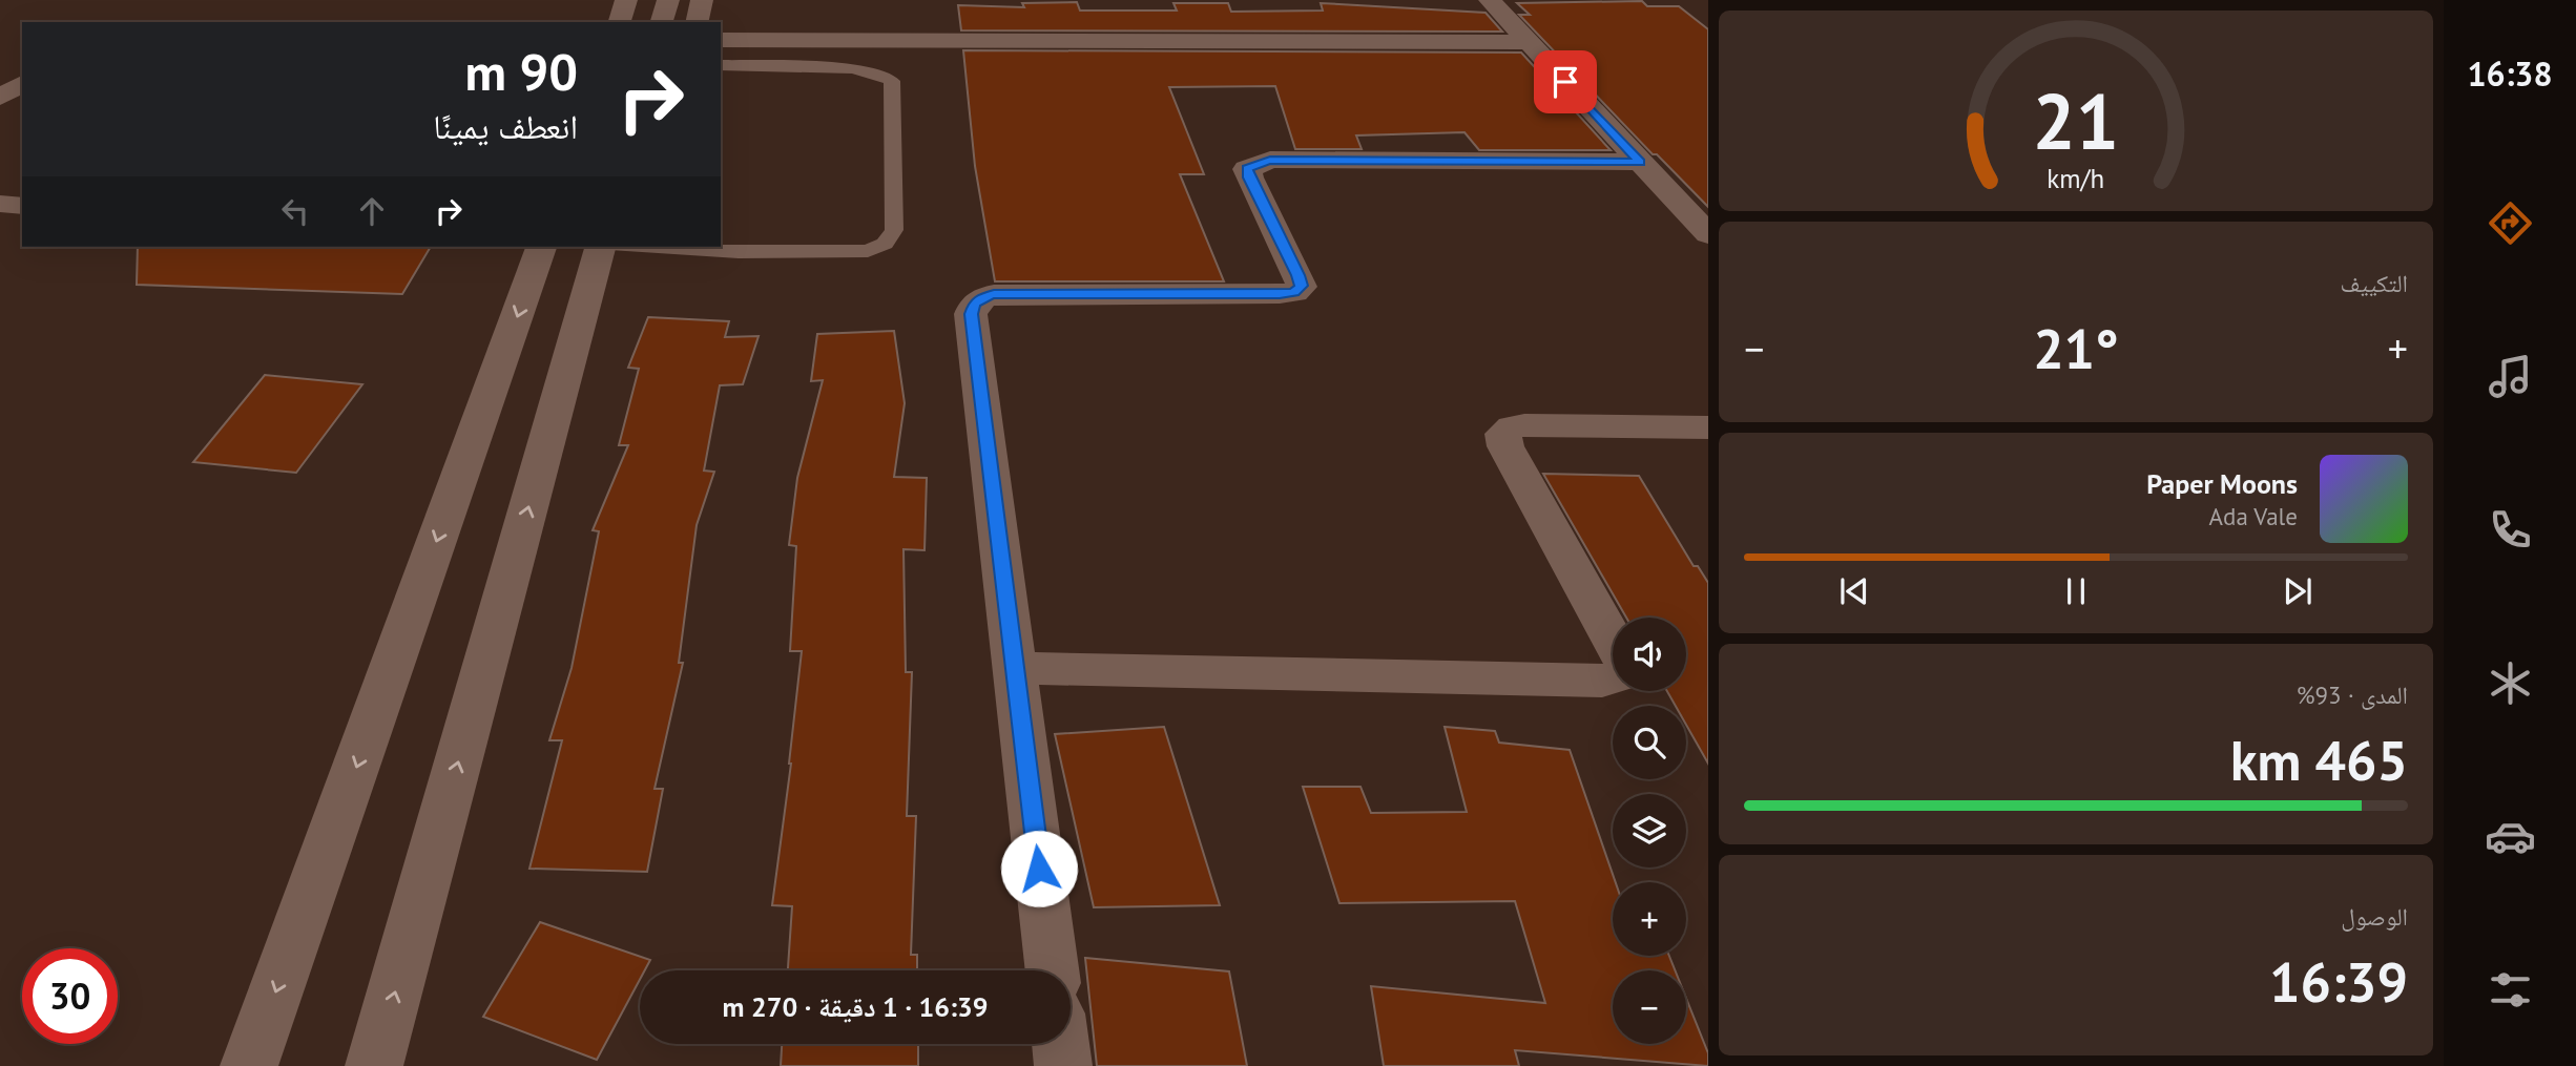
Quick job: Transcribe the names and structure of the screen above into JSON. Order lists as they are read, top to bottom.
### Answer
{
  "page": {
    "tabs": "16:38",
    "turn": ["90 m", "انعطف يمينًا"],
    "tile": [
      "التكييف",
      ["المدى · 93%", "465 km"],
      ["الوصول", "16:39"]
    ],
    "heat": ["−", "21°", "+"],
    "song": ["Paper Moons", "Ada Vale"],
    "map_buttons": ["+", "−"],
    "limit": "30",
    "trip": "16:39 · 1 دقيقة · 270 m",
    "gauge": ["21", "km/h"]
  }
}
